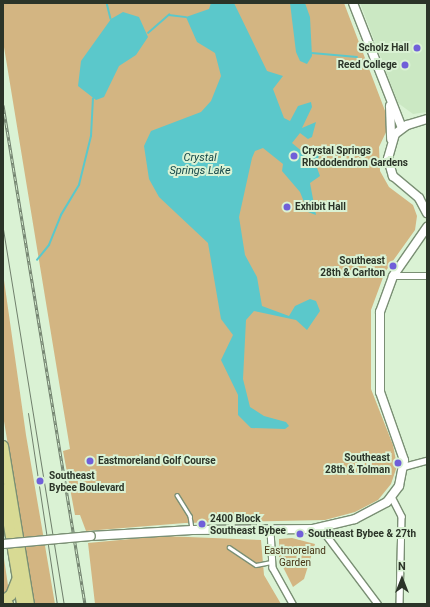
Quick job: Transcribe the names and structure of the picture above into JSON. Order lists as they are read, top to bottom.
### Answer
{
  "water": ["Crystal Springs Lake"],
  "parks": ["Eastmoreland Garden"],
  "places": [
    "Scholz Hall",
    "Reed College",
    "Crystal Springs Rhododendron Gardens",
    "Exhibit Hall",
    "Southeast 28th & Carlton",
    "Eastmoreland Golf Course",
    "Southeast 28th & Tolman",
    "Southeast Bybee Boulevard",
    "2400 Block Southeast Bybee",
    "Southeast Bybee & 27th"
  ],
  "north": "top"
}
